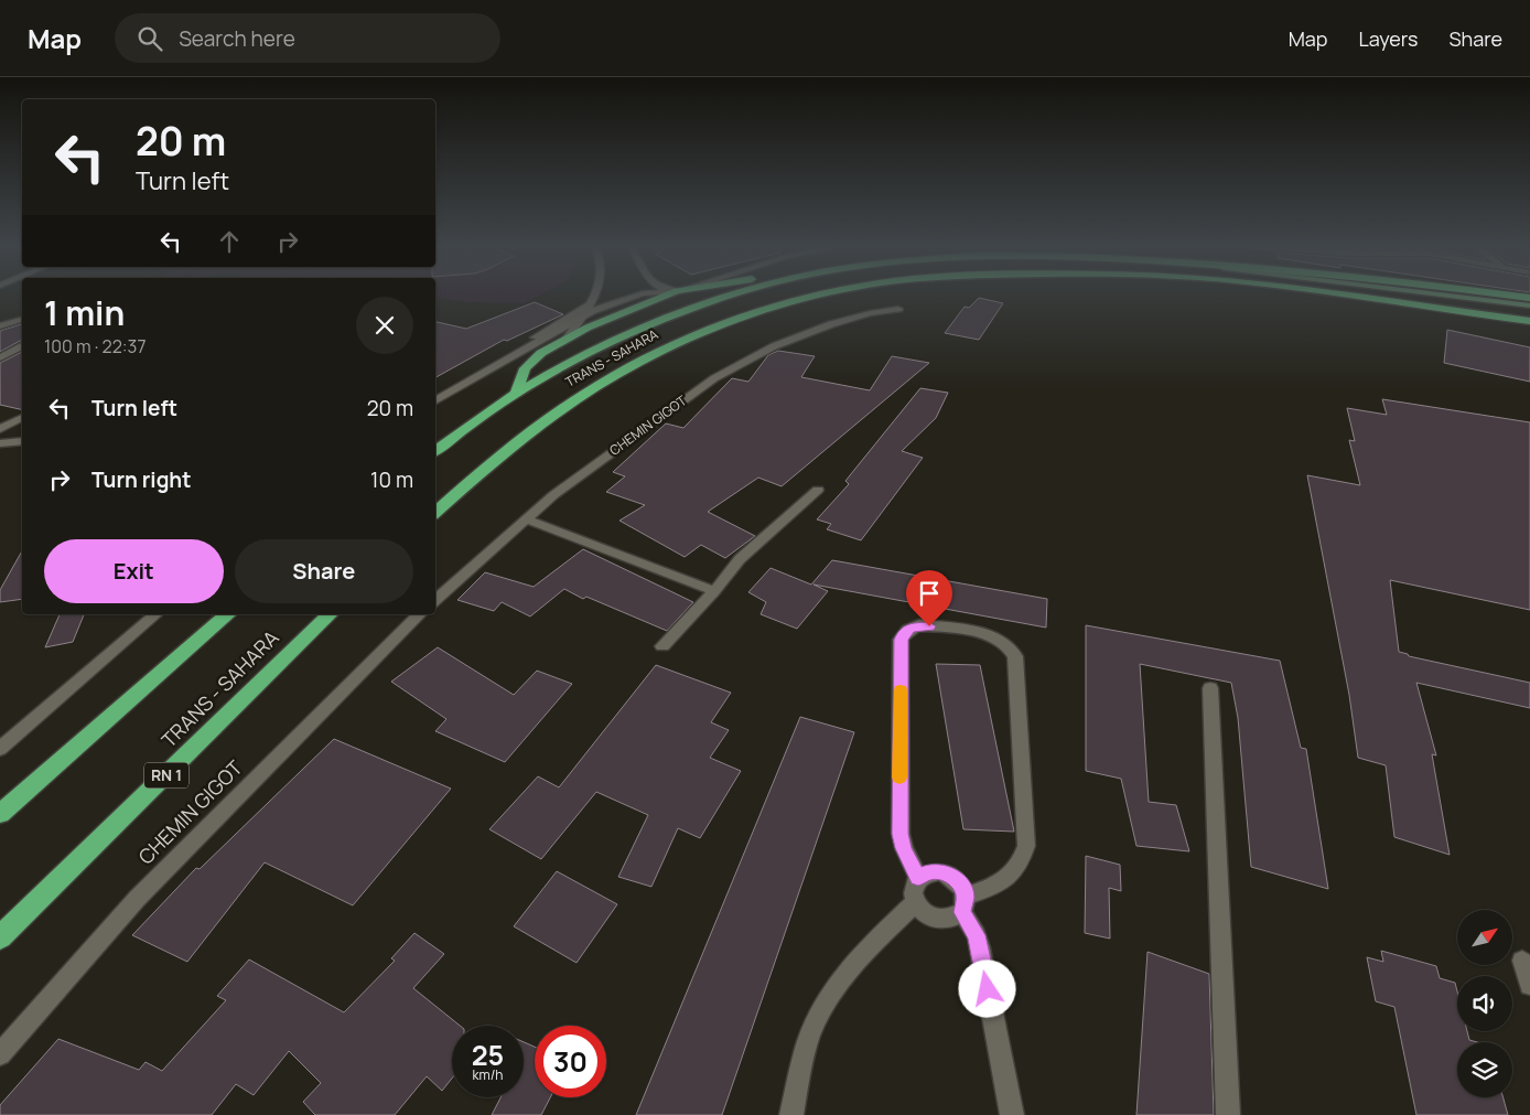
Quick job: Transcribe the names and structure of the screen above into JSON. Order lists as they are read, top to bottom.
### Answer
{
  "streets": {
    "highway": ["TRANS - SAHARA", "RN 1"],
    "street": ["CHEMIN GIGOT"]
  },
  "north": "top right",
  "page": {
    "header": "Map",
    "search": "Search here",
    "nav": ["Map", "Layers", "Share"],
    "turn": ["20 m", "Turn left"],
    "heading": ["1 min", "100 m · 22:37"],
    "list": [
      {
        "name": "Turn left",
        "value": "20 m"
      },
      {
        "name": "Turn right",
        "value": "10 m"
      }
    ],
    "buttons": ["Exit", "Share"],
    "speed": "25 km/h",
    "limit": "30"
  }
}
